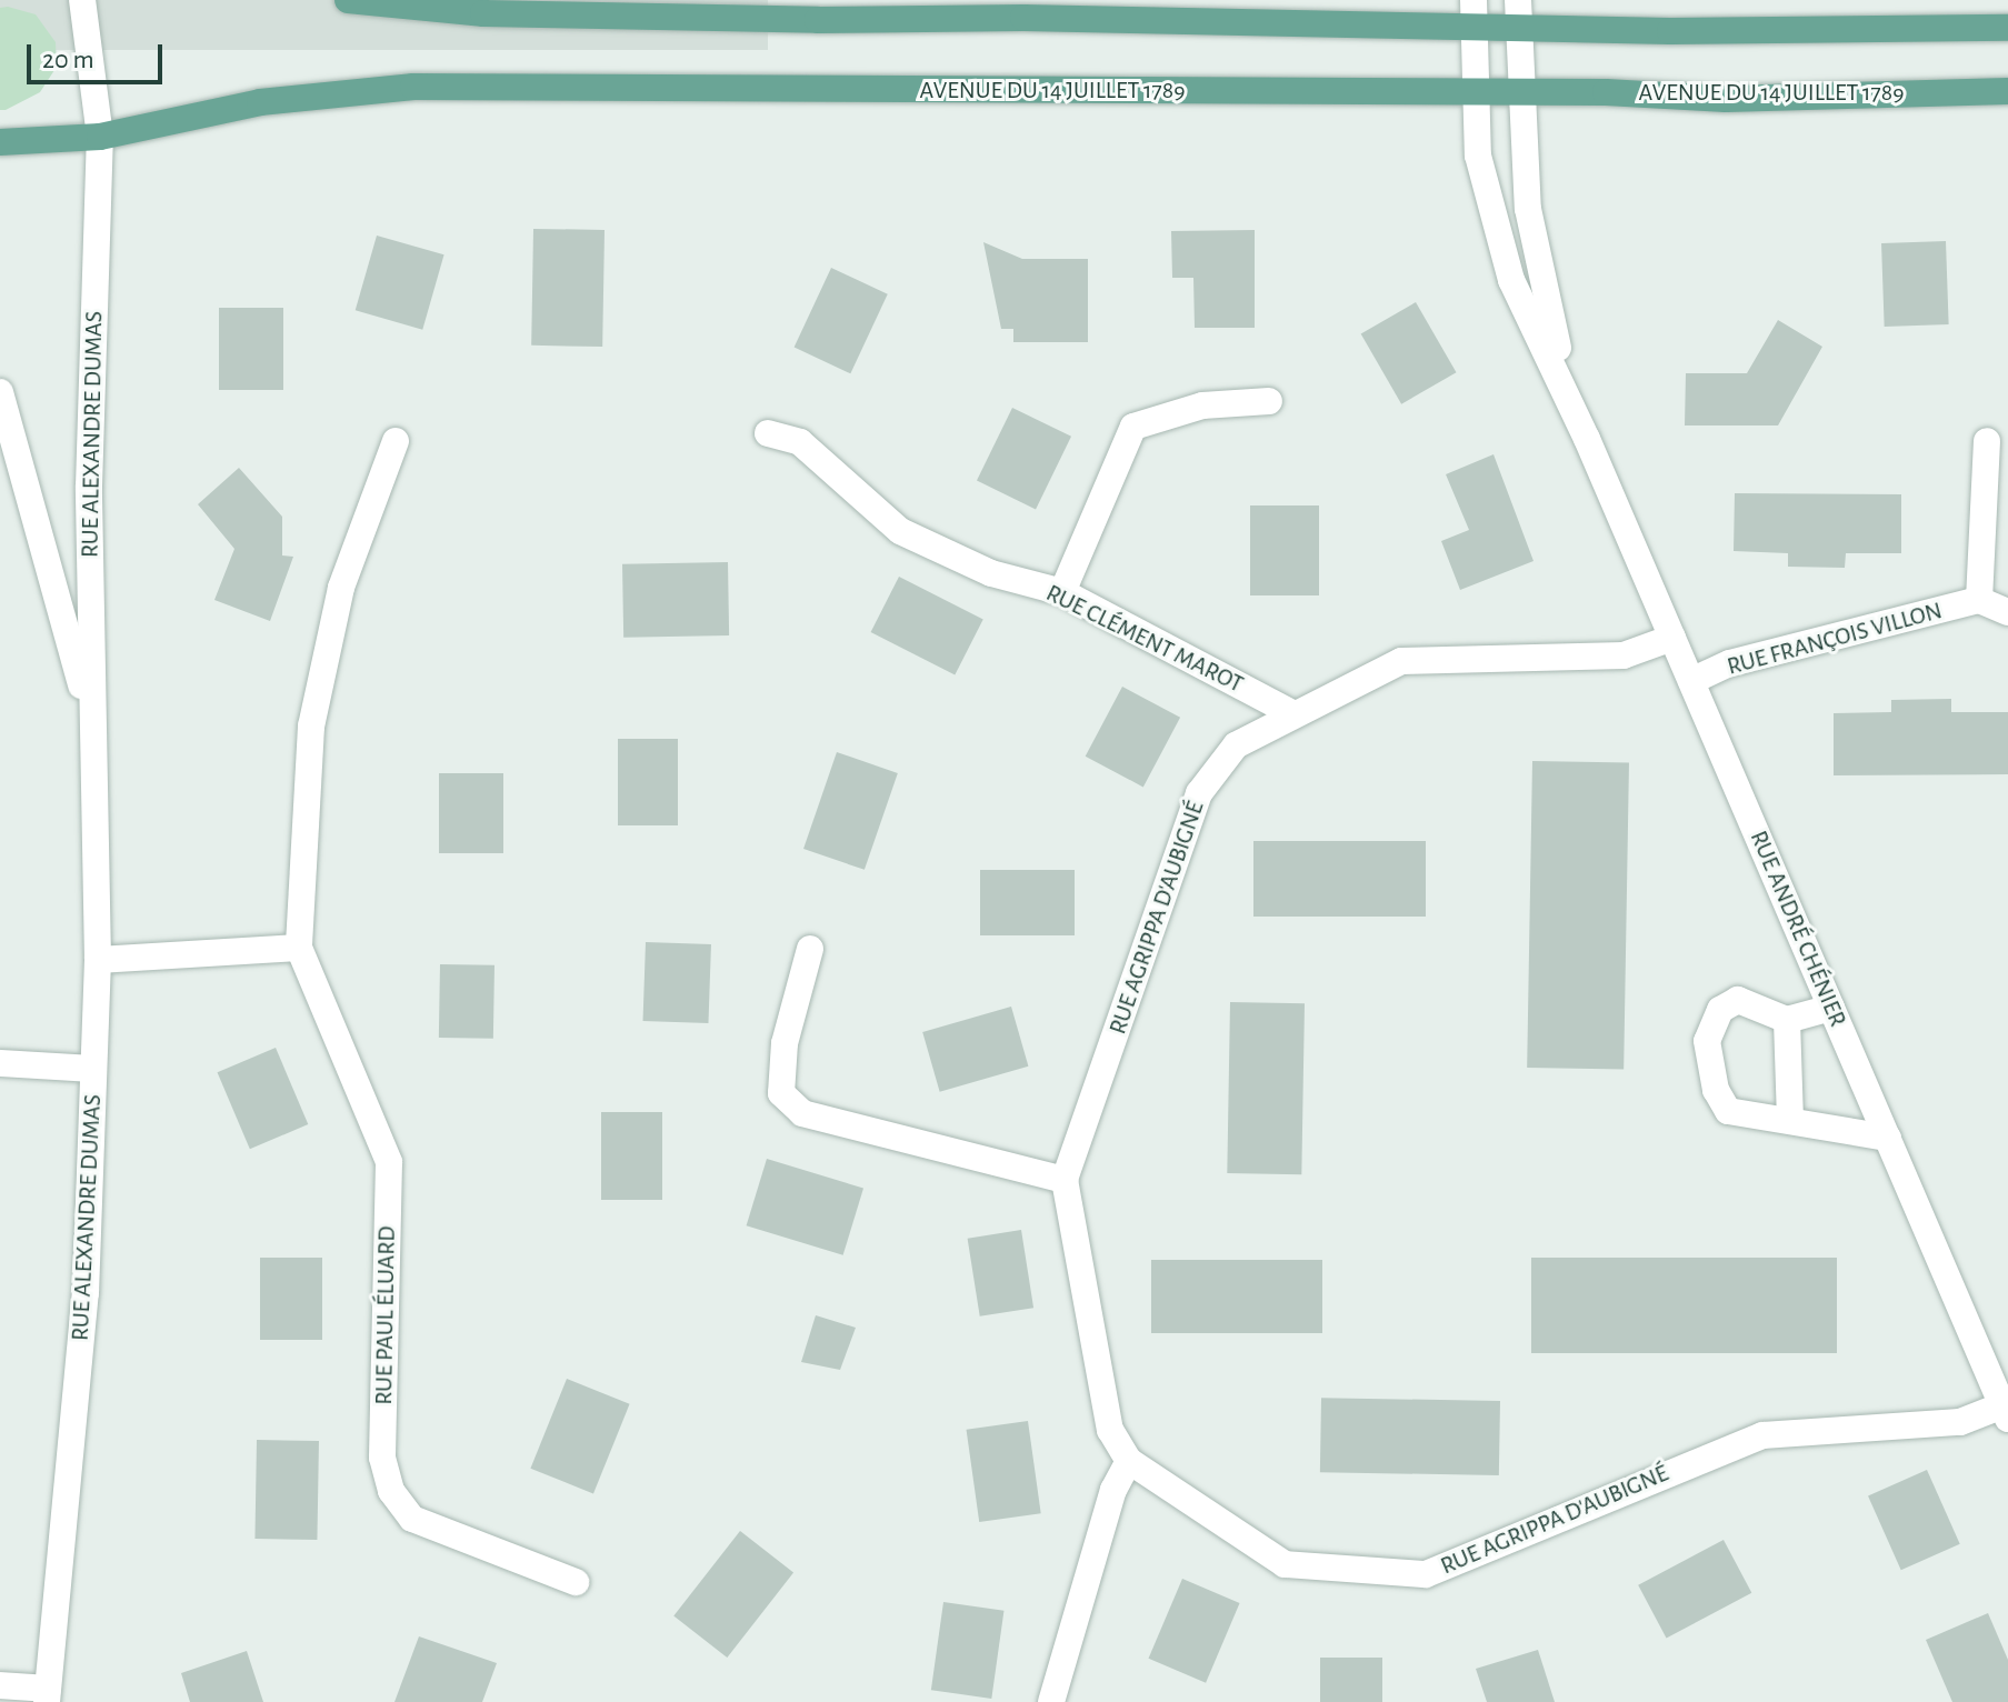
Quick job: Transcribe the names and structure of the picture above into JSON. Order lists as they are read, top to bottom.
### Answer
{
  "streets": {
    "main road": ["AVENUE DU 14 JUILLET 1789"],
    "street": [
      "RUE ALEXANDRE DUMAS",
      "RUE CLÉMENT MAROT",
      "RUE FRANÇOIS VILLON",
      "RUE AGRIPPA D'AUBIGNÉ",
      "RUE ANDRÉ CHÉNIER",
      "RUE PAUL ÉLUARD"
    ]
  },
  "crossings": [
    ["AVENUE DU 14 JUILLET 1789", "RUE ALEXANDRE DUMAS"],
    ["AVENUE DU 14 JUILLET 1789", "RUE ANDRÉ CHÉNIER"],
    ["RUE CLÉMENT MAROT", "RUE AGRIPPA D'AUBIGNÉ"],
    ["RUE FRANÇOIS VILLON", "RUE ANDRÉ CHÉNIER"],
    ["RUE AGRIPPA D'AUBIGNÉ", "RUE ANDRÉ CHÉNIER"]
  ],
  "scale_bar": "20 m"
}
